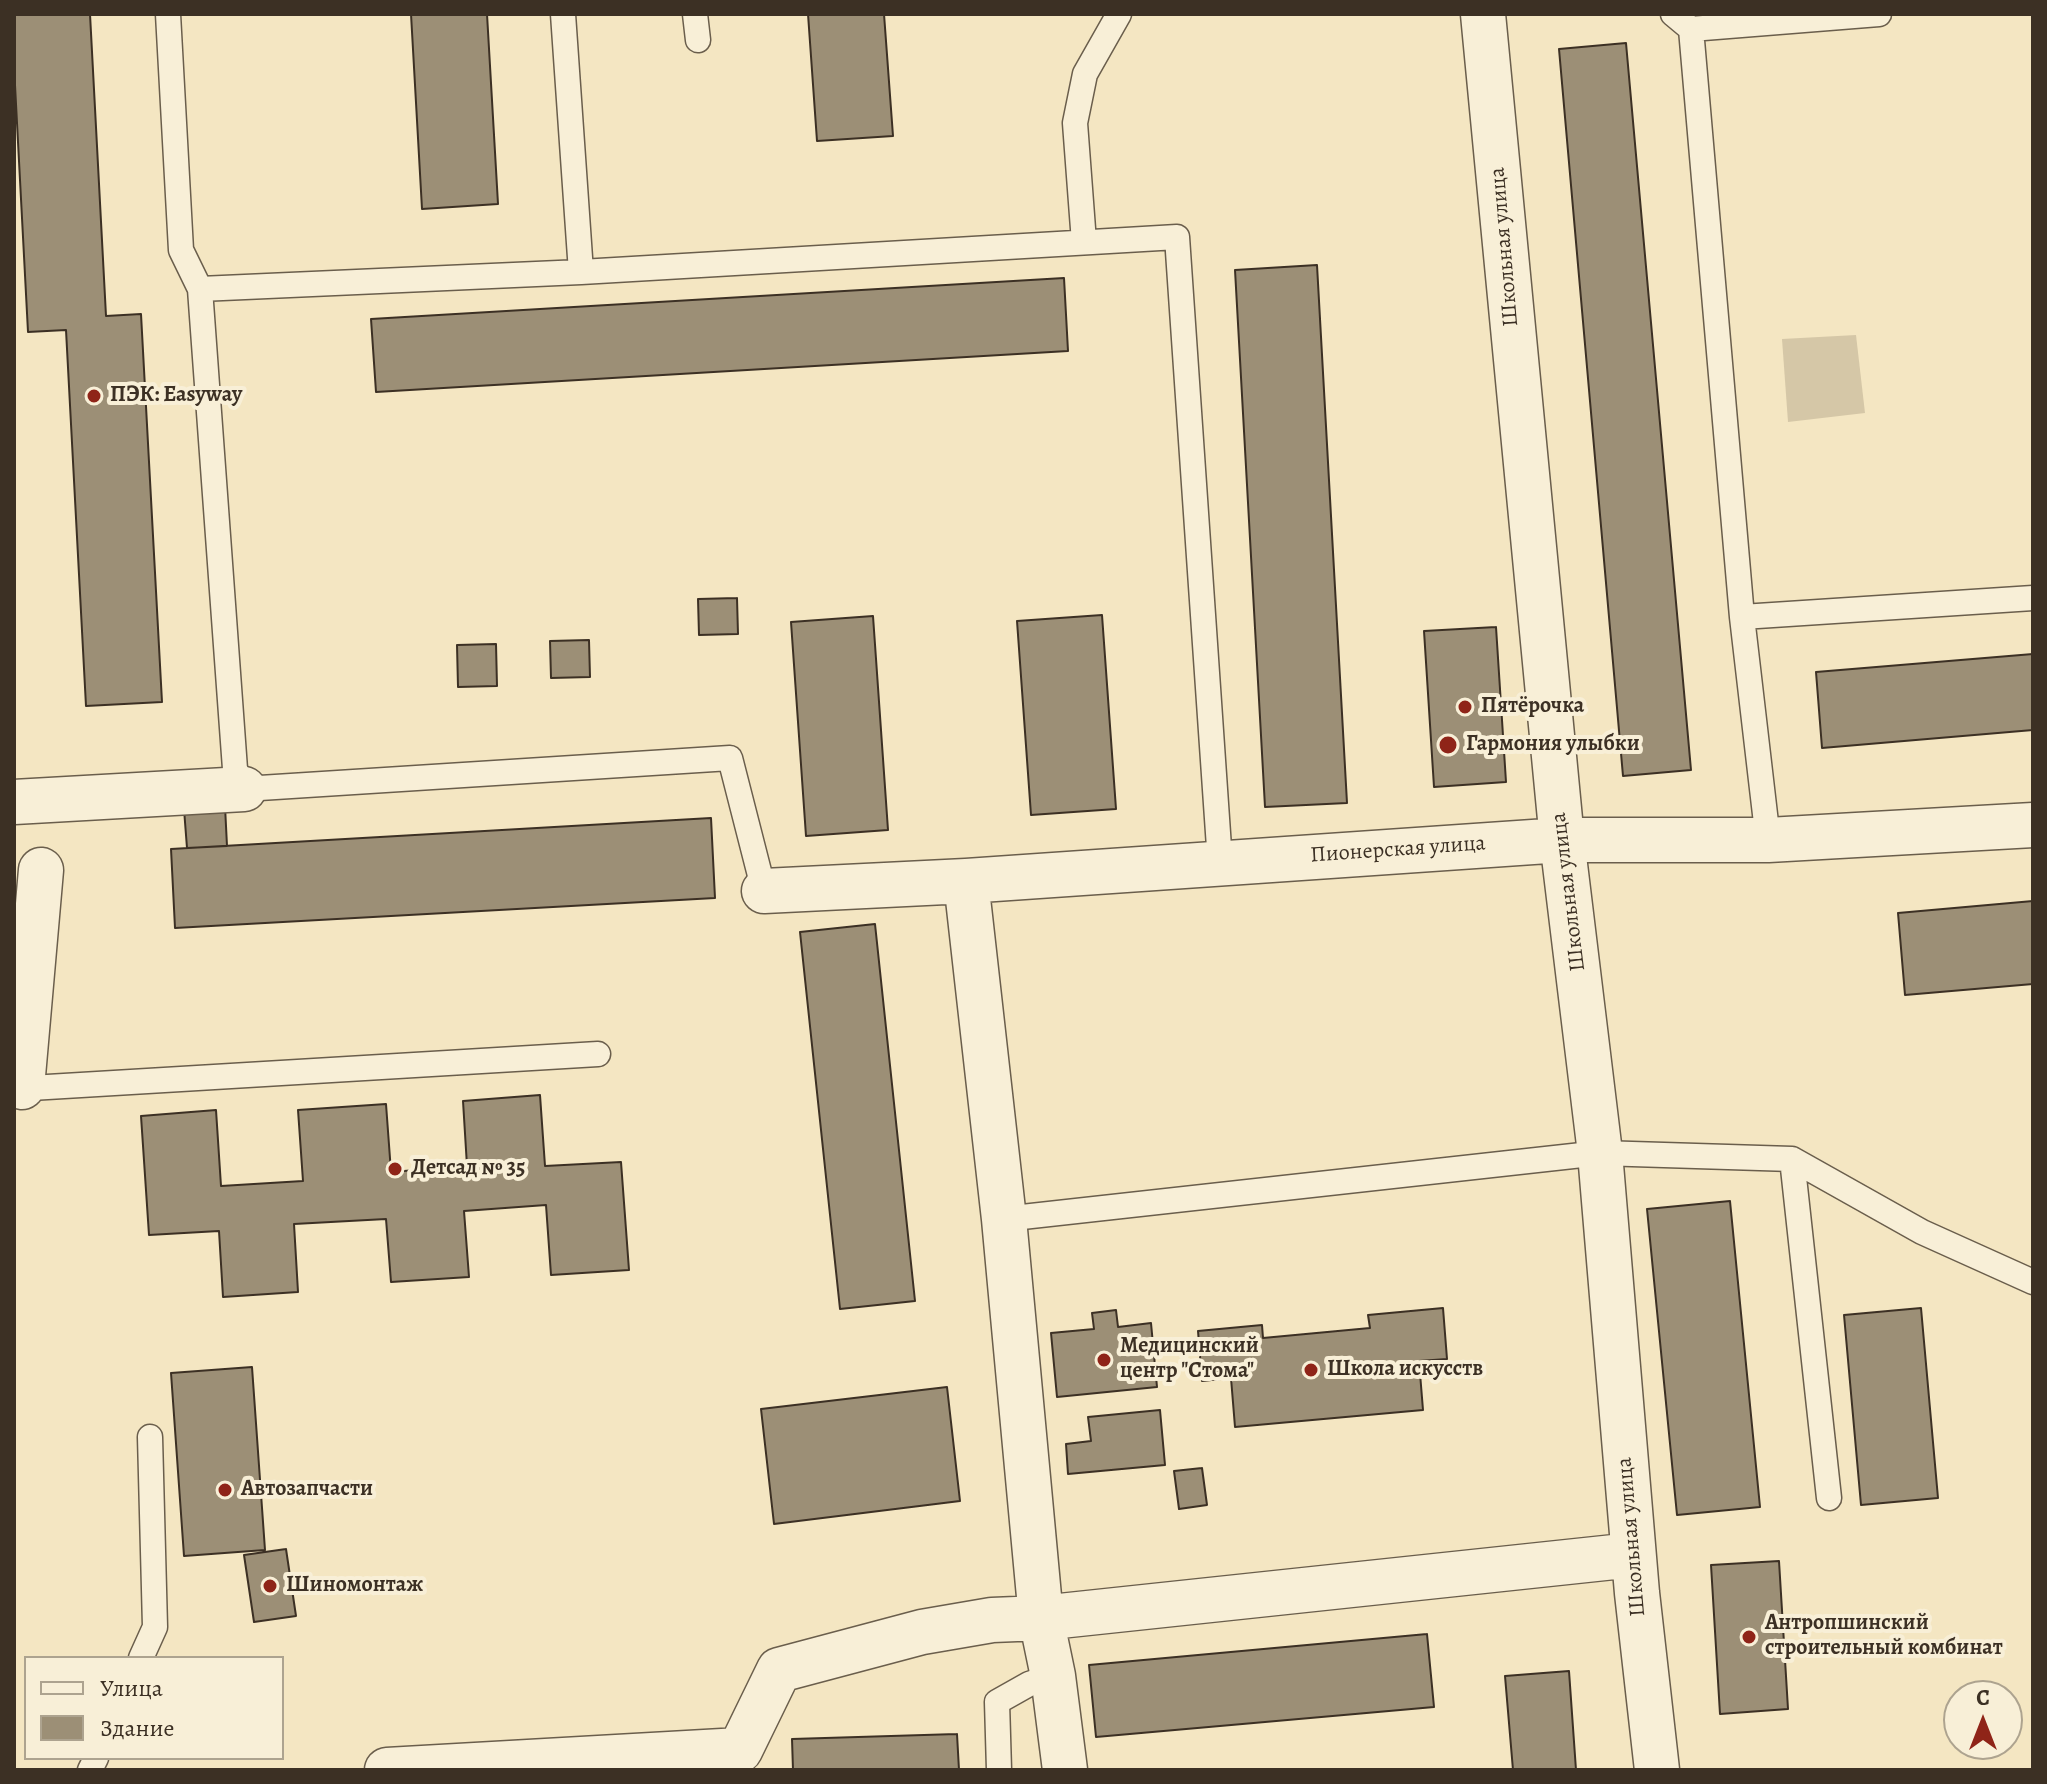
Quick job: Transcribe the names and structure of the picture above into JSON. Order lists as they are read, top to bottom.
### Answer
{
  "streets": {
    "street": ["Школьная улица", "Пионерская улица"]
  },
  "crossings": [
    ["Школьная улица", "Пионерская улица"]
  ],
  "places": [
    "ПЭК: Easyway",
    "Пятёрочка",
    "Гармония улыбки",
    "Детсад № 35",
    "Медицинский центр \"Стома\"",
    "Школа искусств",
    "Автозапчасти",
    "Шиномонтаж",
    "Антропшинский строительный комбинат"
  ],
  "legend": ["Улица", "Здание"],
  "north": "top"
}
